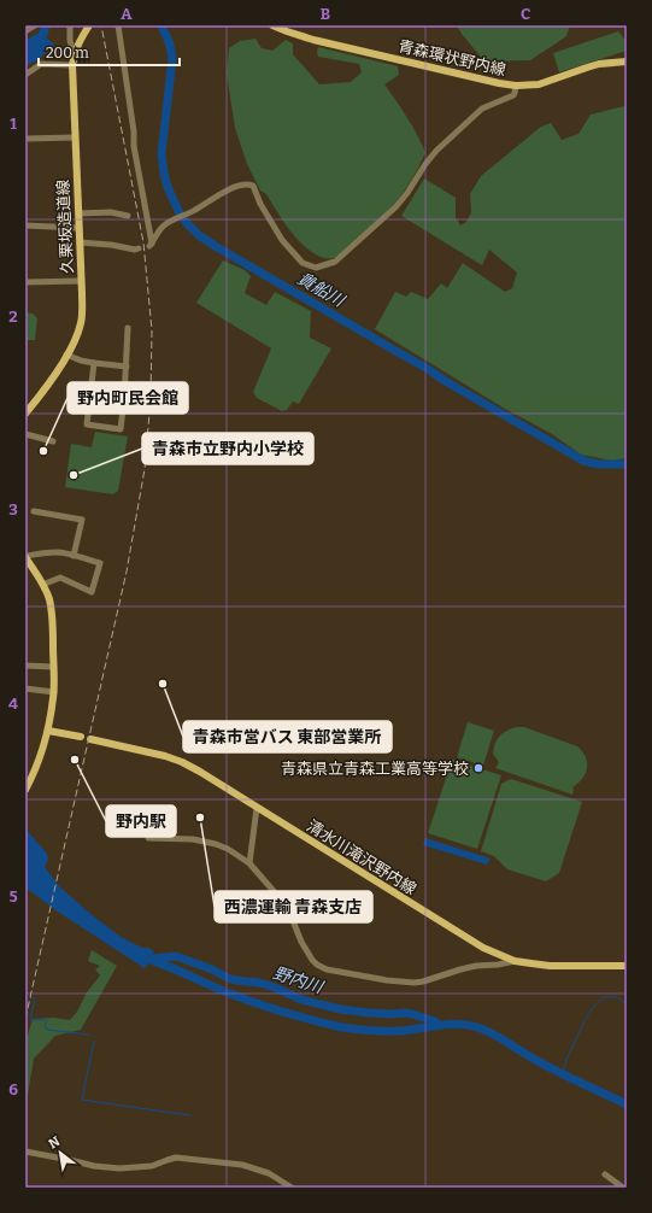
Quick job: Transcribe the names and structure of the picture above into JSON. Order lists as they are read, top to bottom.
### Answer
{
  "streets": {
    "main road": ["青森環状野内線", "久栗坂造道線", "清水川滝沢野内線"]
  },
  "water": ["貴船川", "野内川"],
  "places": [
    "野内町民会館",
    "青森市立野内小学校",
    "青森市営バス 東部営業所",
    "野内駅",
    "青森県立青森工業高等学校",
    "西濃運輸 青森支店"
  ],
  "scale_bar": "200 m",
  "north": "top left",
  "grid": {
    "columns": ["A", "B", "C"],
    "rows": [
      "1",
      "2",
      "3",
      "4",
      "5",
      "6"
    ]
  }
}
